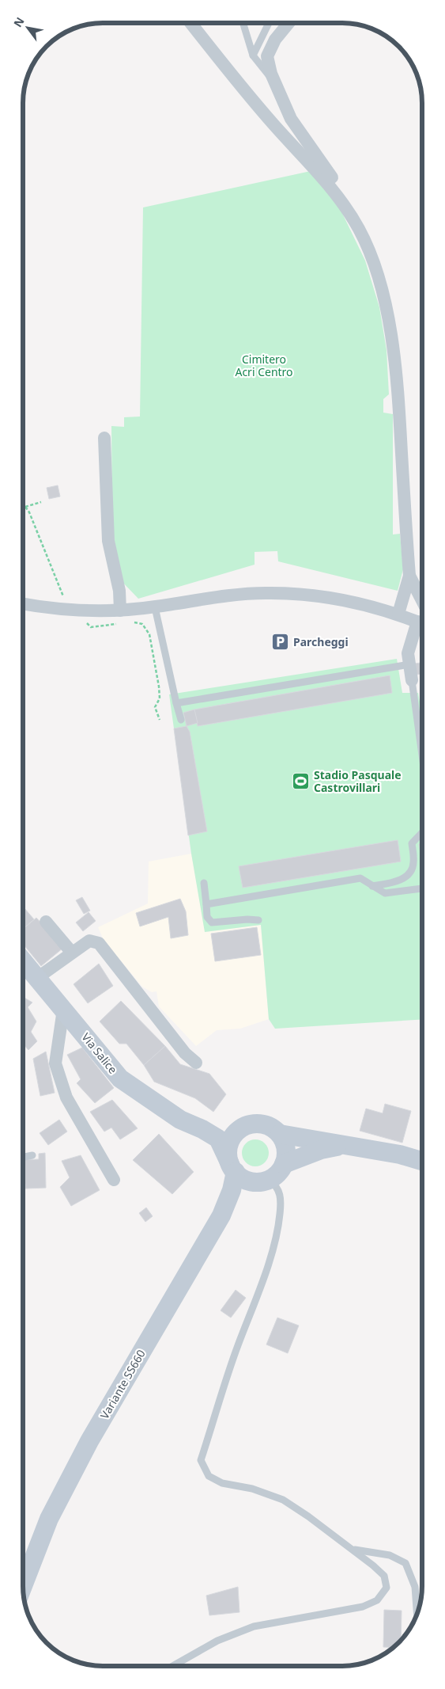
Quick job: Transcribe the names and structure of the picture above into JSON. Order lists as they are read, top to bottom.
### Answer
{
  "streets": {
    "main road": ["Via Salice", "Variante SS660"]
  },
  "parks": ["Cimitero Acri Centro"],
  "places": {
    "parking": ["Parcheggi"],
    "sports": ["Stadio Pasquale Castrovillari"]
  },
  "north": "top left"
}
